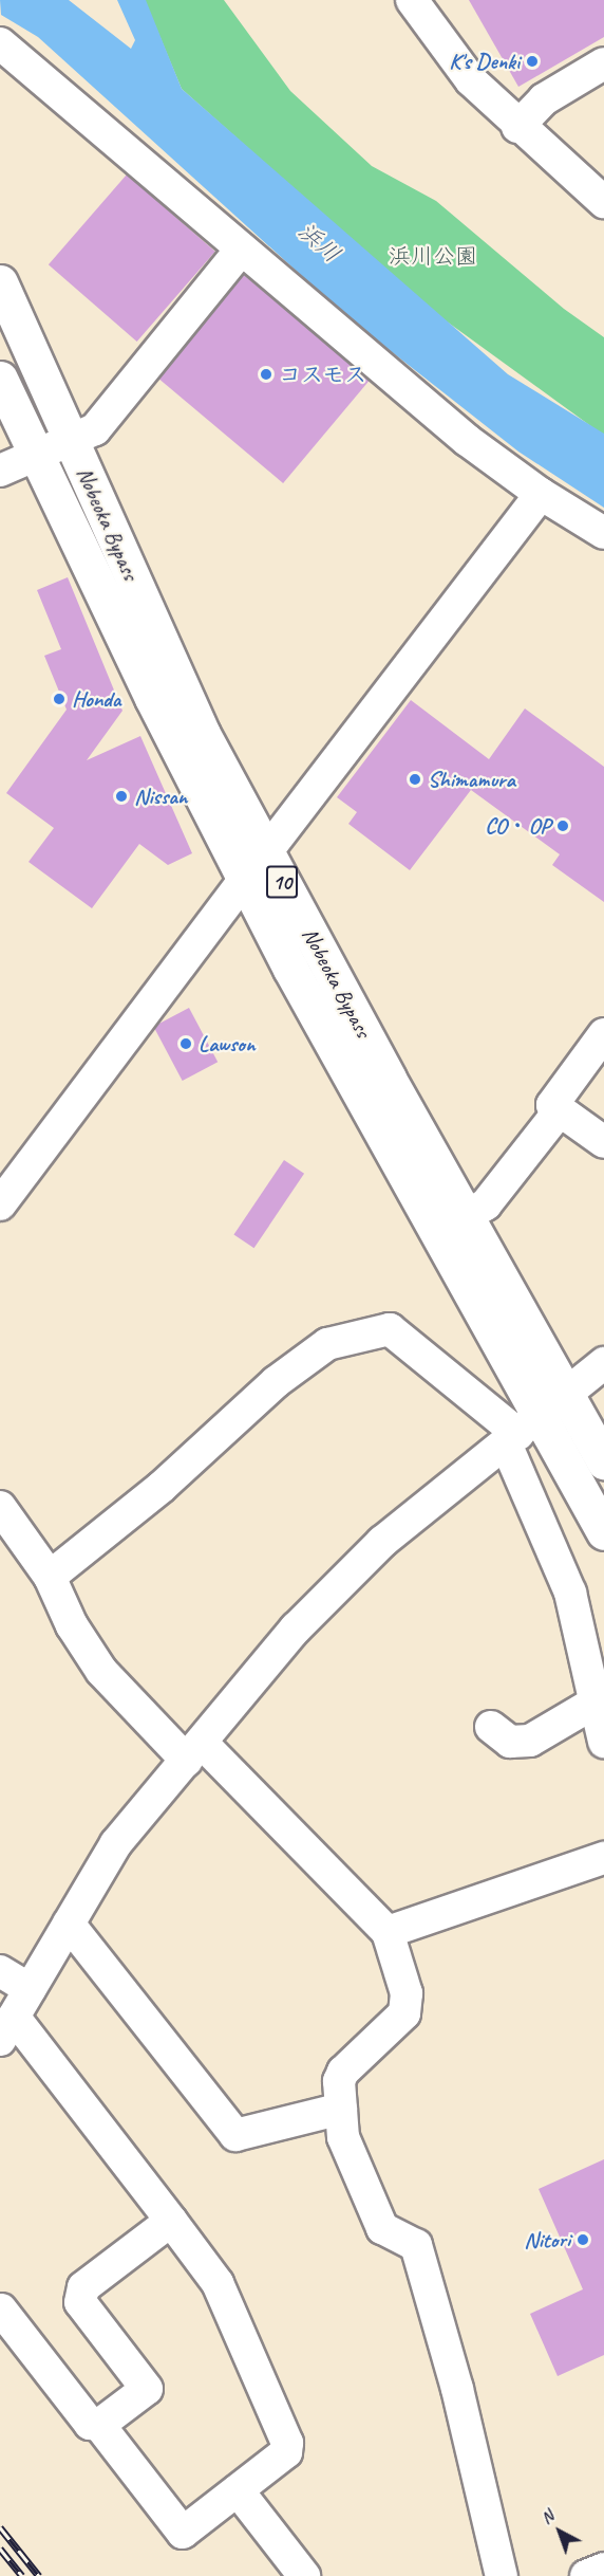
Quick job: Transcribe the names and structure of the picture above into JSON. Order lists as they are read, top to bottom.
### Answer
{
  "streets": {
    "highway": ["Nobeoka Bypass", "10"]
  },
  "water": ["浜川"],
  "parks": ["浜川公園"],
  "places": [
    "K's Denki",
    "コスモス",
    "Honda",
    "Shimamura",
    "Nissan",
    "CO・OP",
    "Lawson",
    "Nitori"
  ],
  "north": "top left"
}
